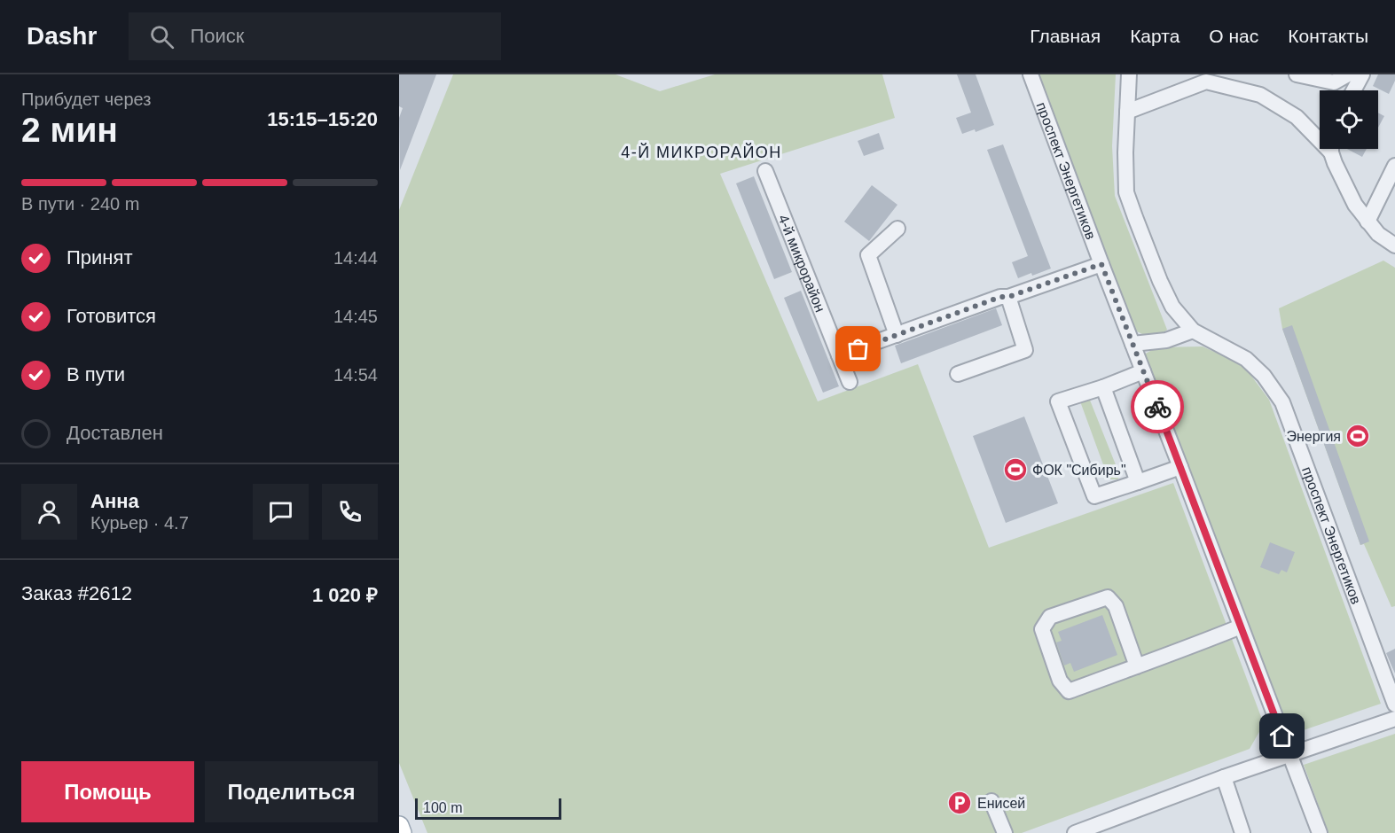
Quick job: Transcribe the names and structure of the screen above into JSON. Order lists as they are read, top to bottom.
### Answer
{
  "streets": {
    "street": ["проспект Энергетиков", "4-й микрорайон"]
  },
  "districts": ["4-Й МИКРОРАЙОН"],
  "places": {
    "sports": ["Энергия", "ФОК \"Сибирь\""],
    "parking": ["Енисей"]
  },
  "scale_bar": "100 m",
  "page": {
    "header": "Dashr",
    "search": "Поиск",
    "nav": [
      "Главная",
      "Карта",
      "О нас",
      "Контакты"
    ],
    "heading": ["2 мин", "Прибудет через", "15:15–15:20"],
    "panel": [
      "Анна",
      "Курьер · 4.7",
      "Заказ #2612",
      "1 020 ₽"
    ],
    "bar": "В пути · 240 m",
    "list": [
      ["Принят", "14:44"],
      ["Готовится", "14:45"],
      ["В пути", "14:54"],
      "Доставлен"
    ],
    "buttons": ["Помощь", "Поделиться"],
    "scale": "100 m"
  }
}
